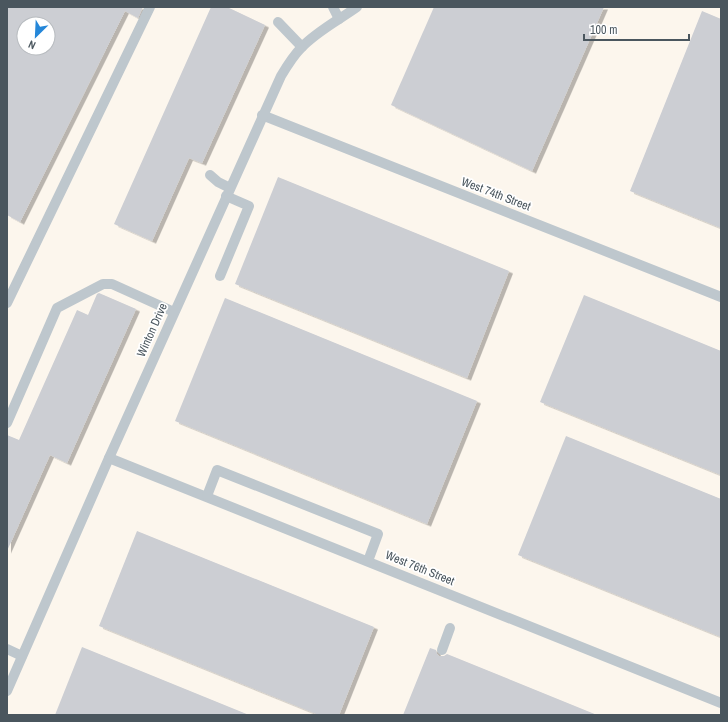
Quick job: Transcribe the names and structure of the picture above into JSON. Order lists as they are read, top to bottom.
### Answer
{
  "streets": {
    "street": ["West 74th Street", "Winton Drive", "West 76th Street"]
  },
  "crossings": [
    ["West 74th Street", "Winton Drive"],
    ["Winton Drive", "West 76th Street"]
  ],
  "scale_bar": "100 m",
  "north": "bottom left"
}
